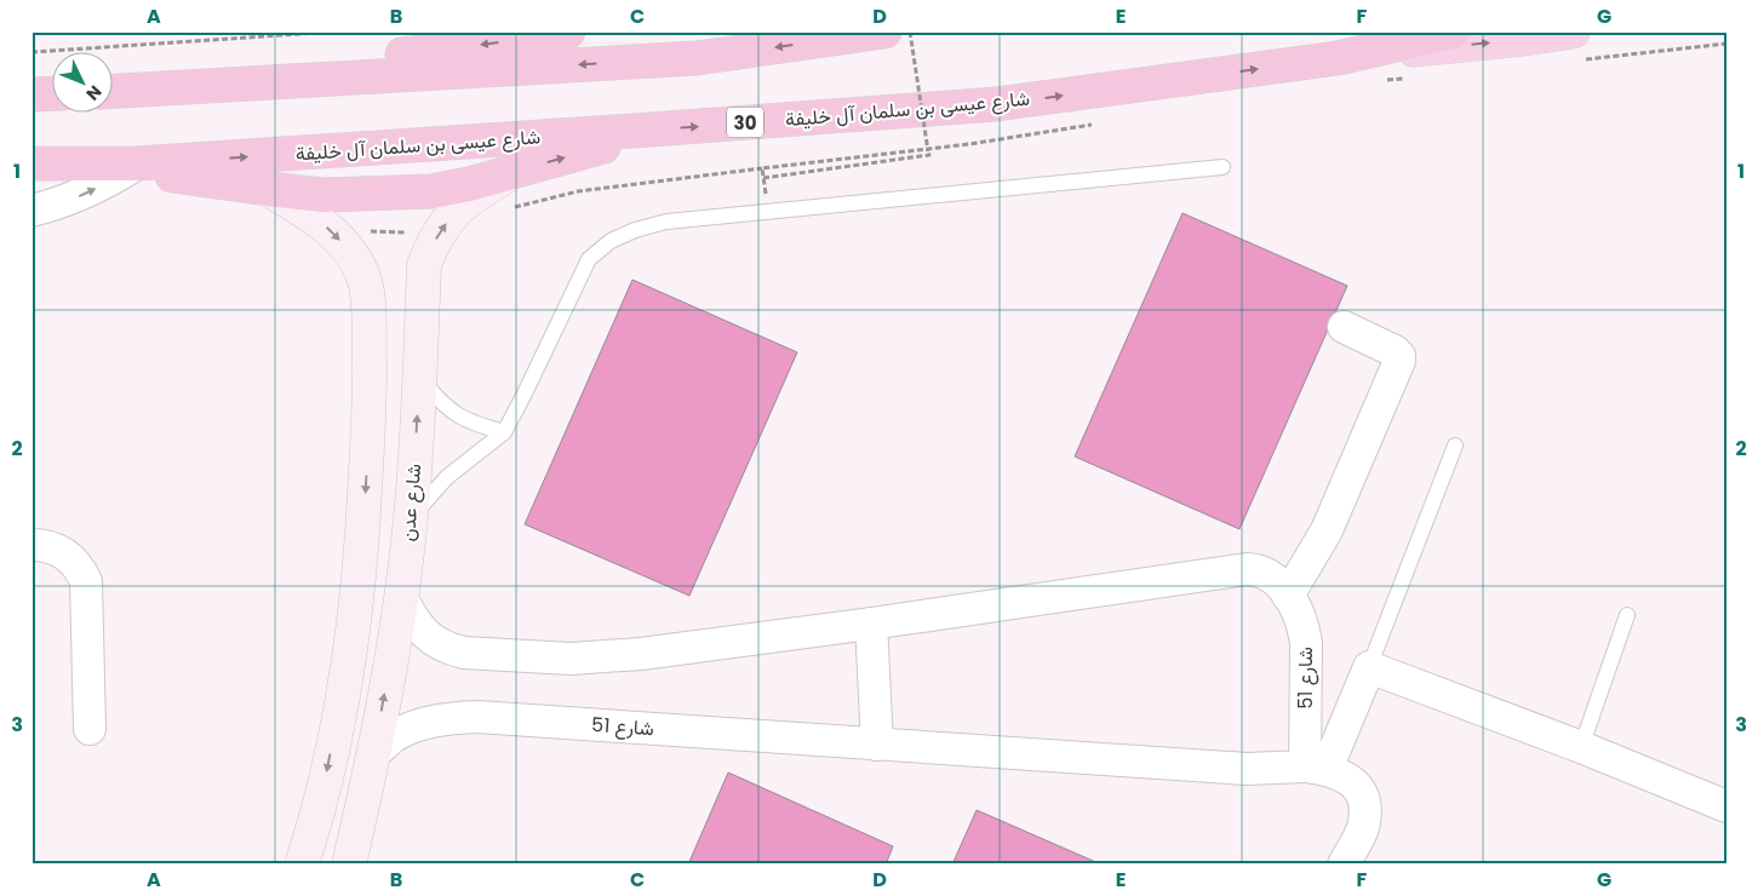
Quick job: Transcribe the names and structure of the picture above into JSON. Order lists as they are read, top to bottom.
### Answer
{
  "streets": {
    "highway": ["شارع عيسى بن سلمان آل خليفة", "30"],
    "main road": ["شارع عدن"],
    "street": ["شارع 51"]
  },
  "crossings": [
    ["شارع عدن", "شارع 51"]
  ],
  "north": "bottom right",
  "grid": {
    "columns": [
      "A",
      "B",
      "C",
      "D",
      "E",
      "F",
      "G"
    ],
    "rows": ["1", "2", "3"]
  }
}
